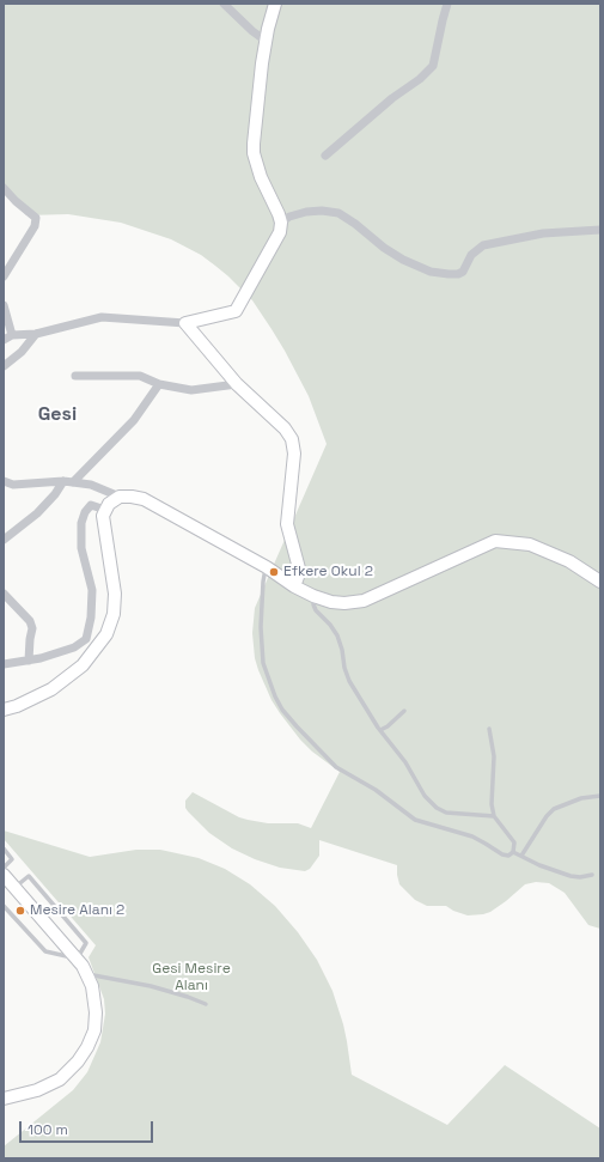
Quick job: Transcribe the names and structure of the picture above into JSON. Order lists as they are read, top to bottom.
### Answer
{
  "districts": ["Gesi"],
  "parks": ["Gesi Mesire Alanı"],
  "places": ["Efkere Okul 2", "Mesire Alanı 2"],
  "scale_bar": "100 m"
}
